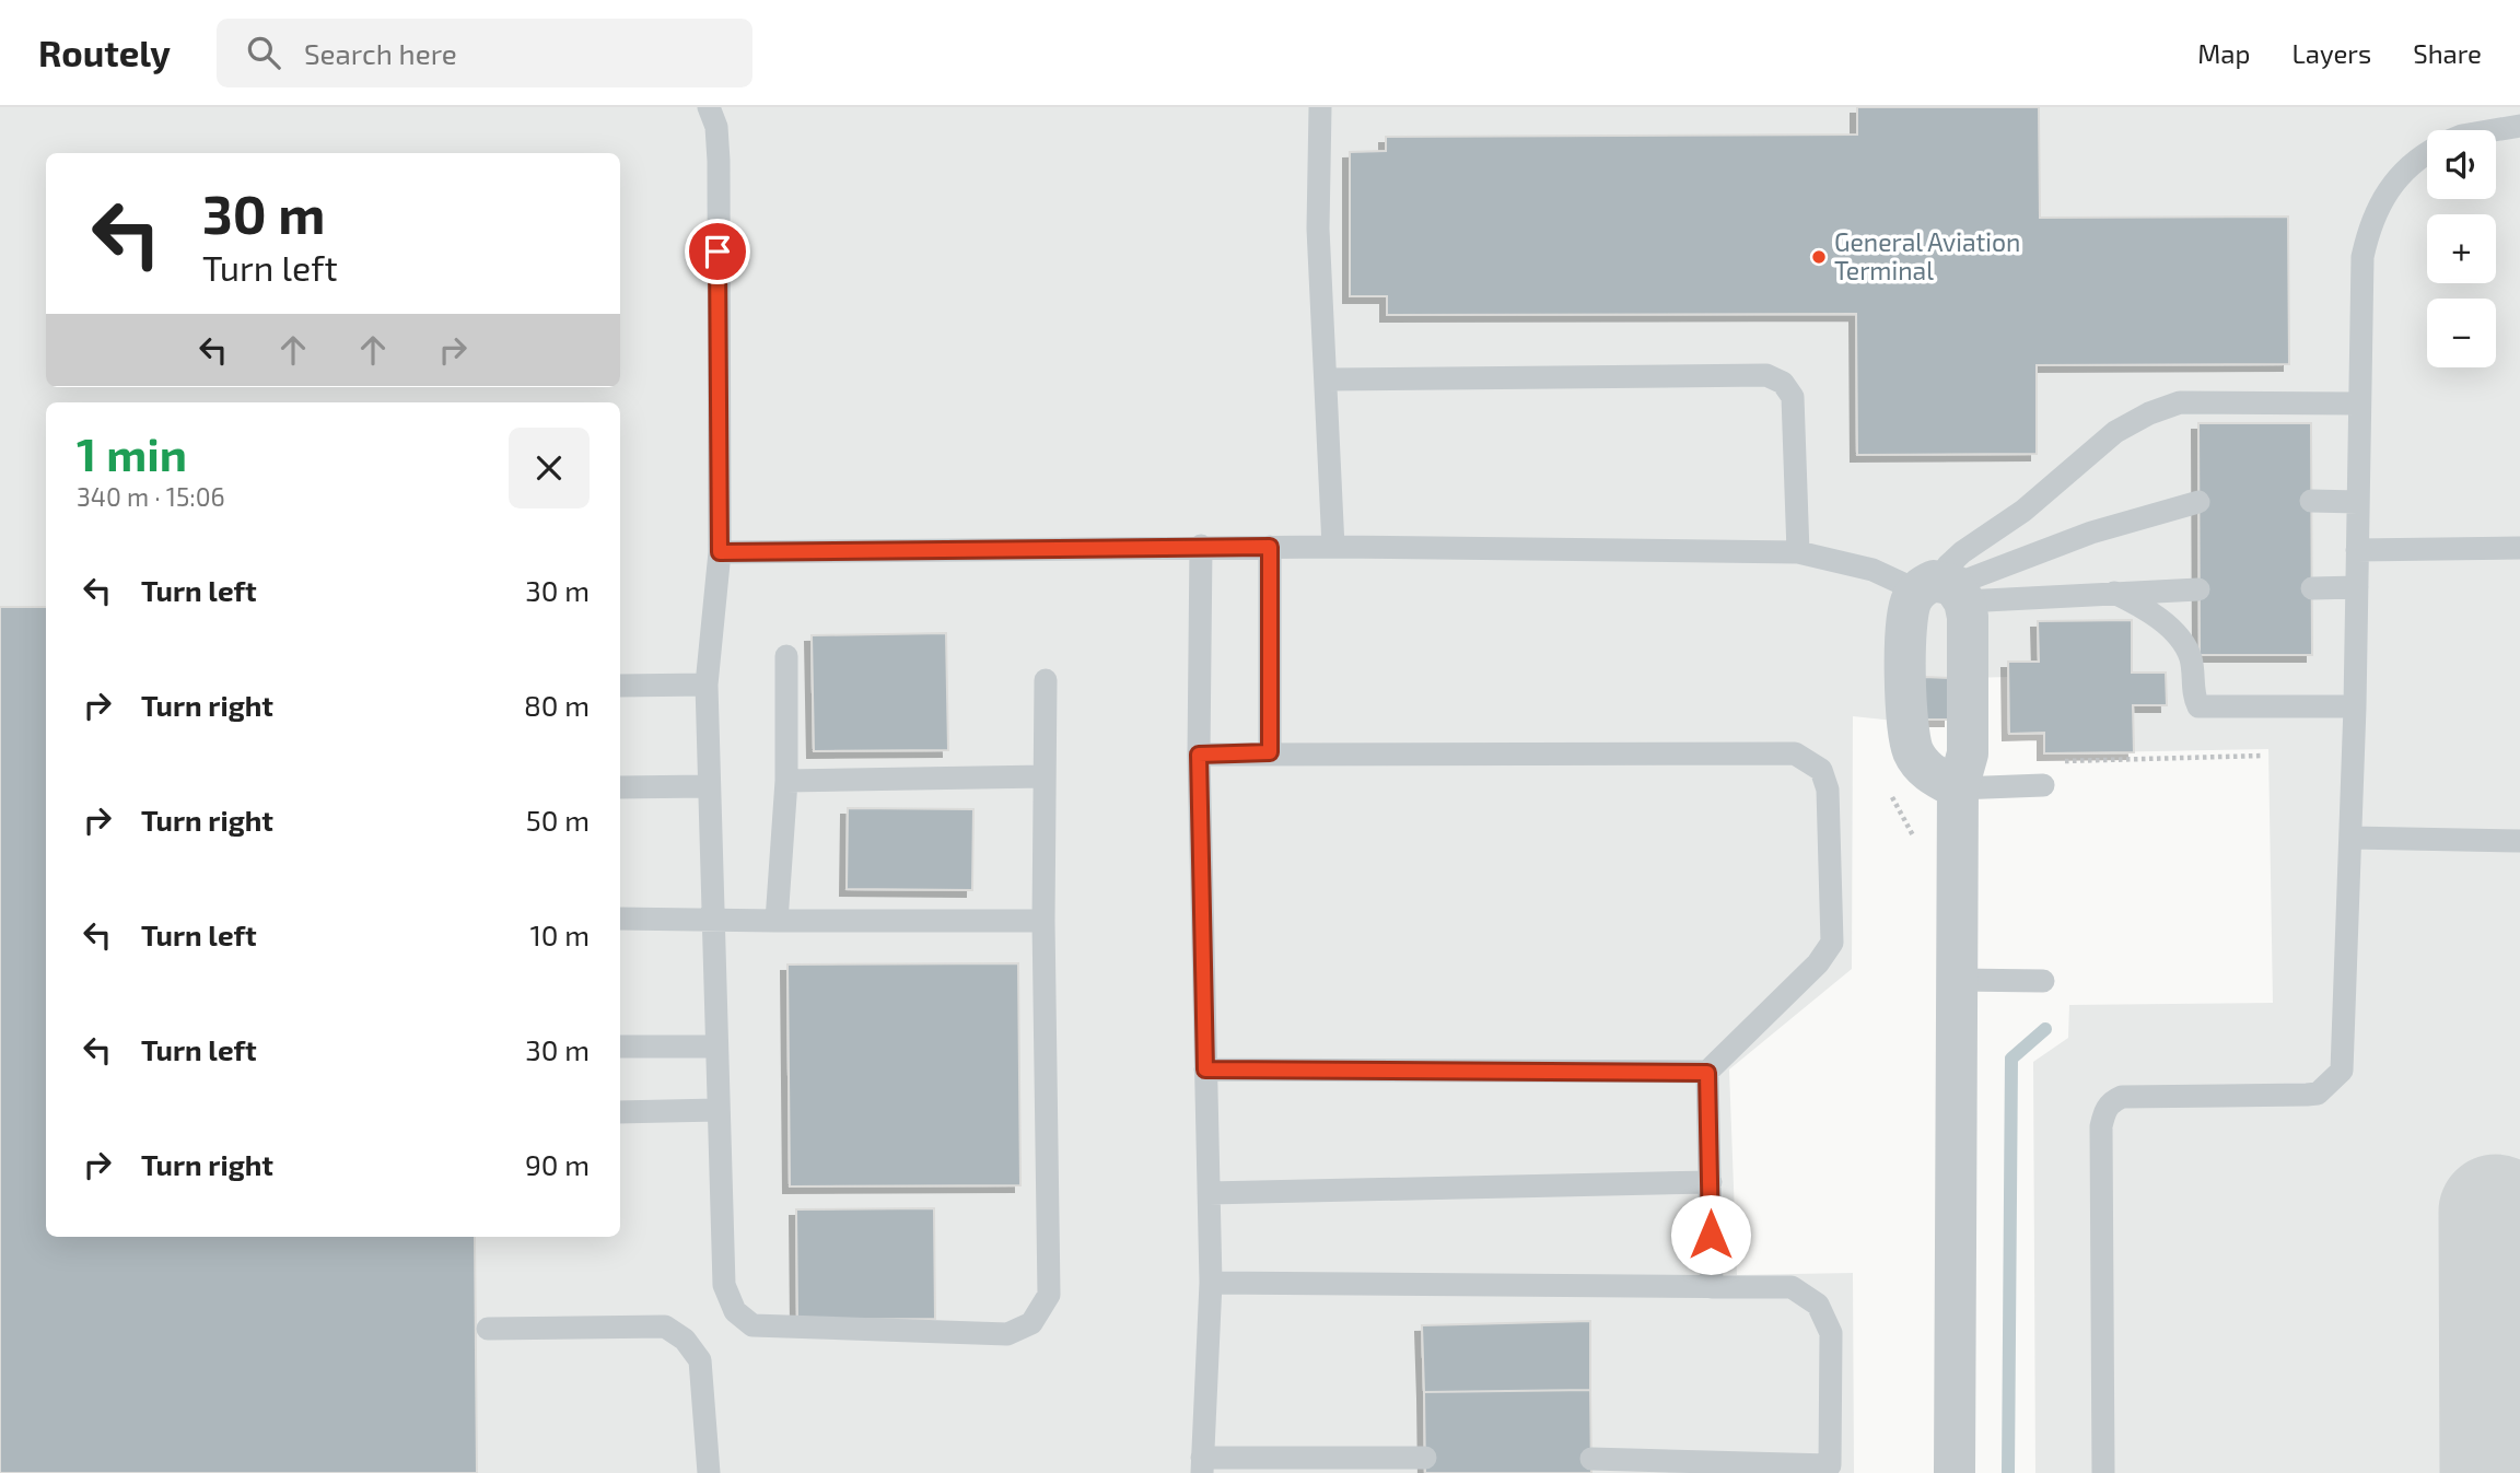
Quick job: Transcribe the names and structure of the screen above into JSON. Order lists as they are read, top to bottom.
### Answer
{
  "places": ["General Aviation Terminal"],
  "page": {
    "header": "Routely",
    "search": "Search here",
    "nav": ["Map", "Layers", "Share"],
    "map_buttons": ["+", "−"],
    "turn": ["30 m", "Turn left"],
    "heading": ["1 min", "340 m · 15:06"],
    "list": [
      {
        "name": "Turn left",
        "value": "30 m"
      },
      {
        "name": "Turn right",
        "value": "80 m"
      },
      {
        "name": "Turn right",
        "value": "50 m"
      },
      {
        "name": "Turn left",
        "value": "10 m"
      },
      {
        "name": "Turn left",
        "value": "30 m"
      },
      {
        "name": "Turn right",
        "value": "90 m"
      }
    ]
  }
}
